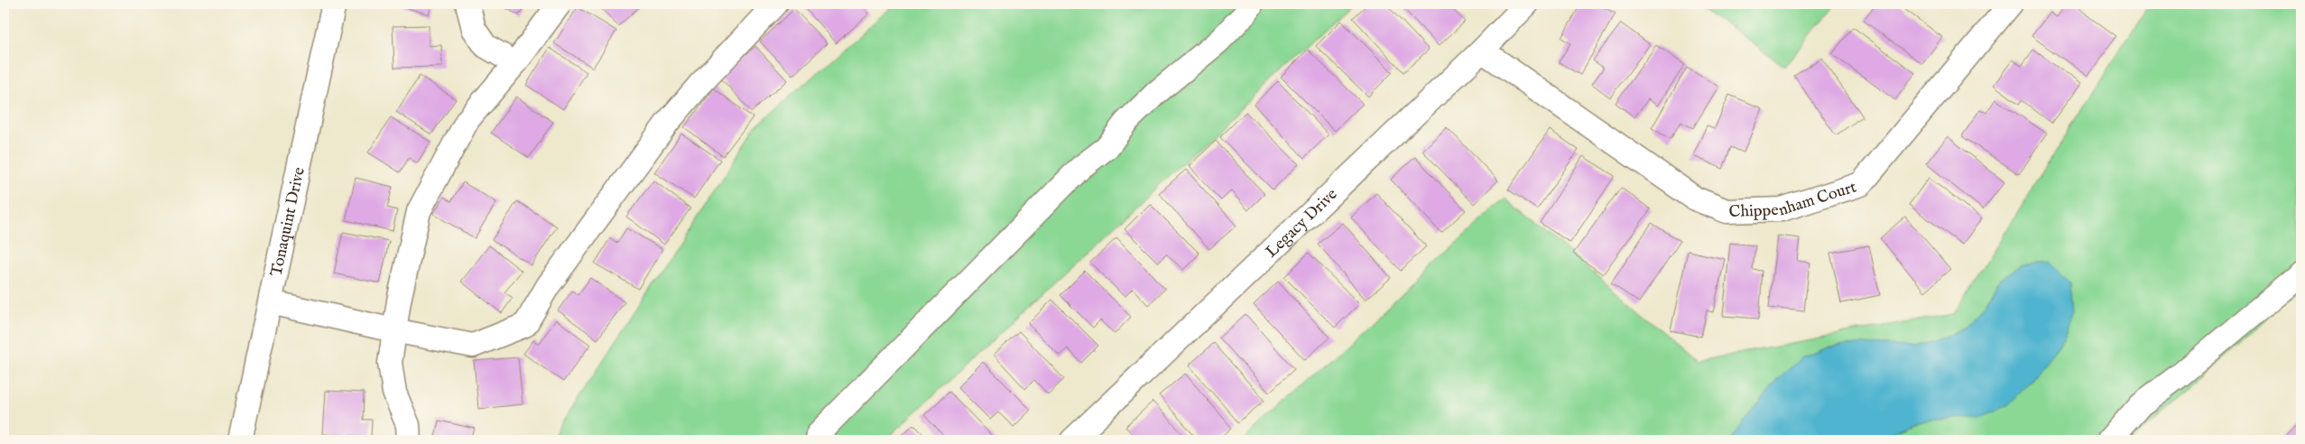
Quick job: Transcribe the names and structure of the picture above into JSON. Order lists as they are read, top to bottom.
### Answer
{
  "streets": {
    "street": ["Chippenham Court", "Tonaquint Drive", "Legacy Drive"]
  },
  "crossings": [
    ["Chippenham Court", "Legacy Drive"]
  ]
}
